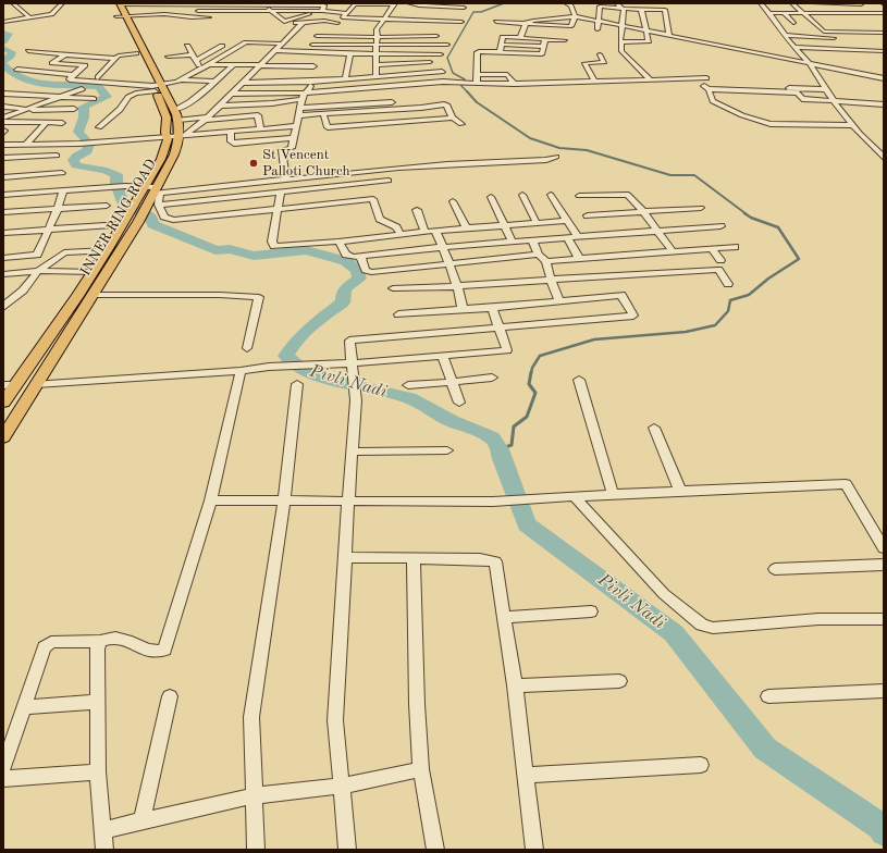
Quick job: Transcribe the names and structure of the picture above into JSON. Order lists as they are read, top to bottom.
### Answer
{
  "streets": {
    "highway": ["INNER RING ROAD"]
  },
  "water": ["Pivli Nadi"],
  "places": ["St Vencent Palloti Church"]
}
